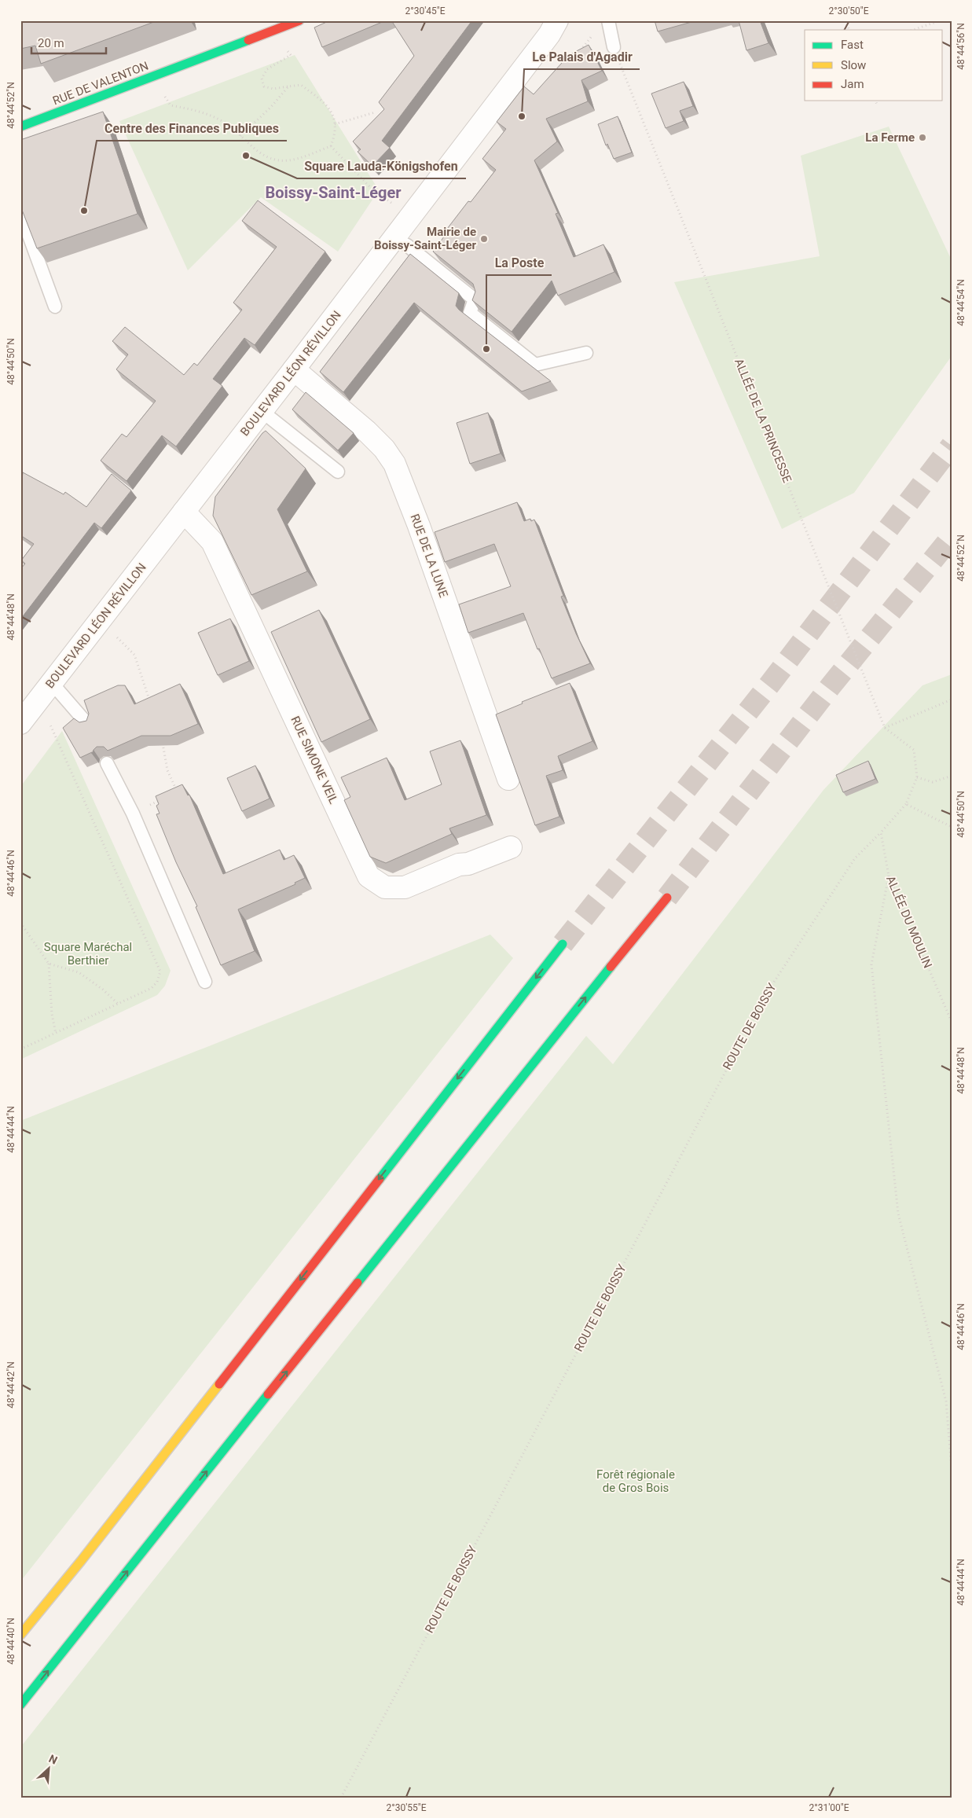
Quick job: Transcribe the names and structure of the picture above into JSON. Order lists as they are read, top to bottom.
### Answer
{
  "streets": {
    "main road": ["RUE DE VALENTON"],
    "street": ["BOULEVARD LÉON RÉVILLON", "RUE DE LA LUNE", "RUE SIMONE VEIL"],
    "path": ["ALLÉE DE LA PRINCESSE", "ALLÉE DU MOULIN", "ROUTE DE BOISSY"]
  },
  "crossings": [
    ["BOULEVARD LÉON RÉVILLON", "RUE DE LA LUNE"],
    ["BOULEVARD LÉON RÉVILLON", "RUE SIMONE VEIL"],
    ["ALLÉE DU MOULIN", "ROUTE DE BOISSY"]
  ],
  "districts": ["Boissy-Saint-Léger"],
  "parks": ["Square Maréchal Berthier", "Forêt régionale de Gros Bois"],
  "places": [
    "Le Palais d'Agadir",
    "La Ferme",
    "Square Lauda-Königshofen",
    "Centre des Finances Publiques",
    "Mairie de Boissy-Saint-Léger",
    "La Poste"
  ],
  "legend": ["Fast", "Slow", "Jam"],
  "scale_bar": "20 m",
  "north": "top right",
  "coordinates": [
    "2°30'45\"E",
    "2°30'50\"E",
    "48°44'56\"N",
    "48°44'52\"N",
    "48°44'54\"N",
    "48°44'50\"N",
    "48°44'48\"N",
    "48°44'46\"N",
    "48°44'44\"N",
    "48°44'42\"N",
    "48°44'40\"N",
    "2°30'55\"E",
    "2°31'00\"E"
  ]
}
